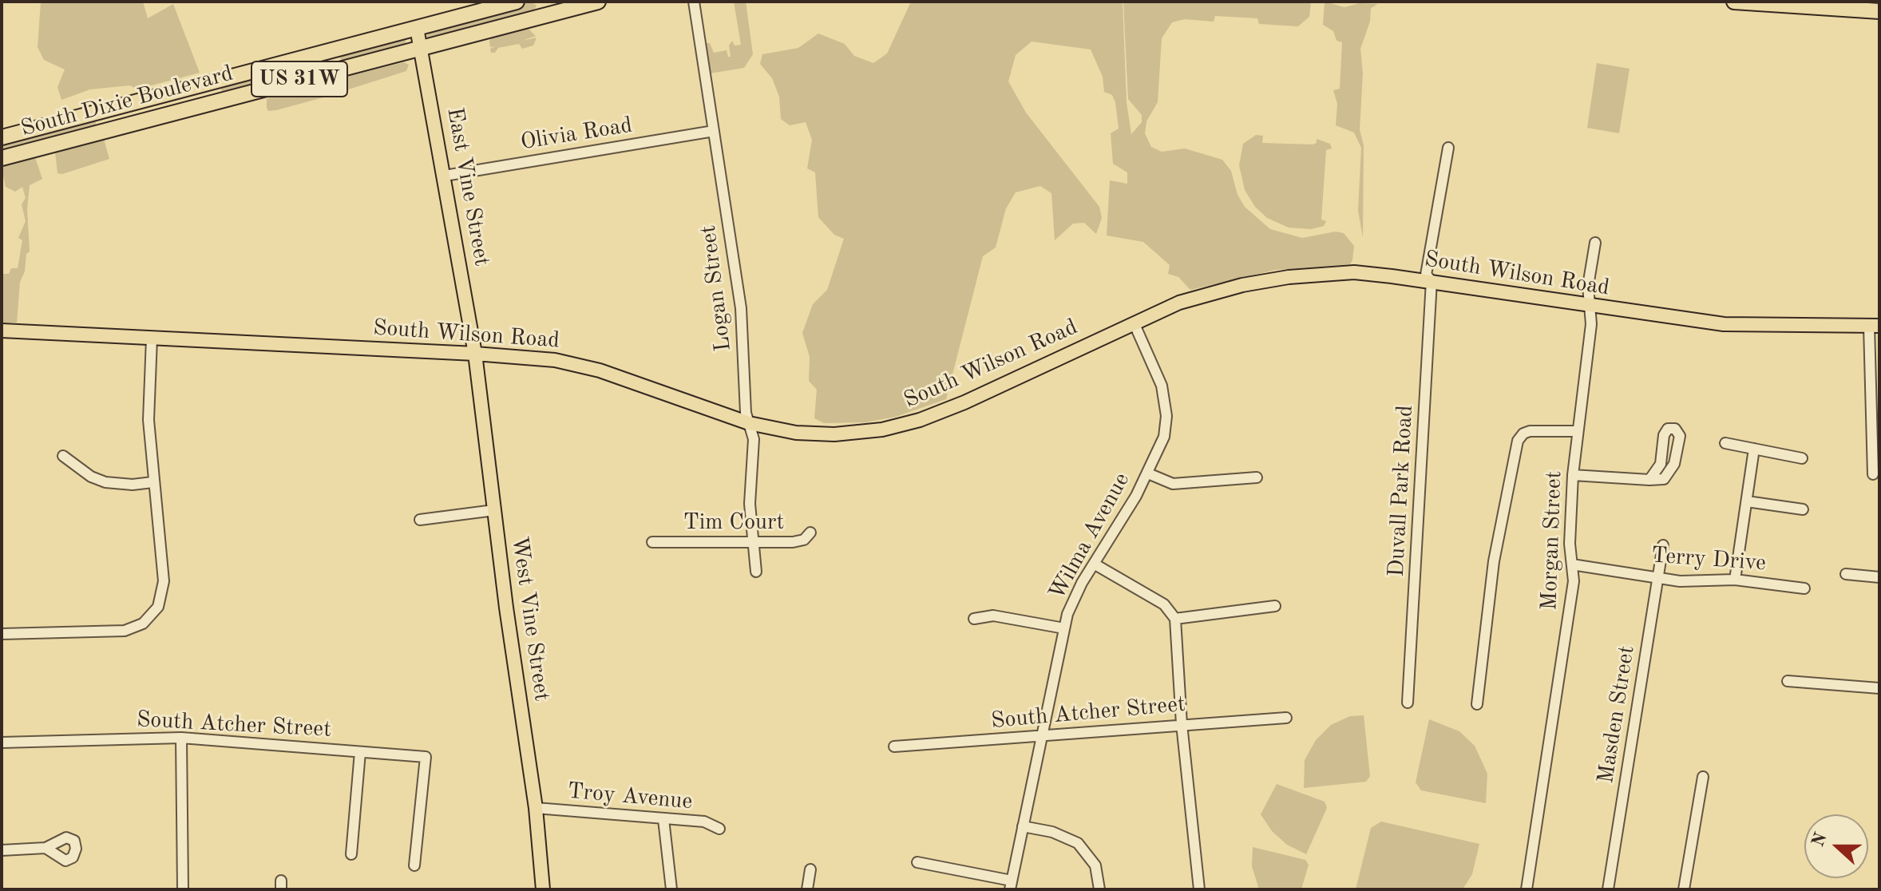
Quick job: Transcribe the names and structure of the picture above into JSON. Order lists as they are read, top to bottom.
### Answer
{
  "streets": {
    "highway": ["US 31W", "South Dixie Boulevard"],
    "main road": ["East Vine Street", "South Wilson Road", "West Vine Street"],
    "street": [
      "Olivia Road",
      "Logan Street",
      "Duvall Park Road",
      "Tim Court",
      "Wilma Avenue",
      "Morgan Street",
      "Terry Drive",
      "South Atcher Street",
      "Masden Street",
      "Troy Avenue"
    ]
  },
  "crossings": [
    ["South Dixie Boulevard", "East Vine Street"],
    ["Olivia Road", "East Vine Street"],
    ["Olivia Road", "Logan Street"],
    ["East Vine Street", "South Wilson Road"],
    ["East Vine Street", "West Vine Street"],
    ["South Wilson Road", "Logan Street"],
    ["South Wilson Road", "Duvall Park Road"],
    ["South Wilson Road", "Wilma Avenue"],
    ["South Wilson Road", "Morgan Street"],
    ["South Wilson Road", "West Vine Street"],
    ["Logan Street", "Tim Court"],
    ["Wilma Avenue", "South Atcher Street"],
    ["Morgan Street", "Terry Drive"],
    ["Terry Drive", "Masden Street"],
    ["West Vine Street", "Troy Avenue"]
  ],
  "north": "left"
}
